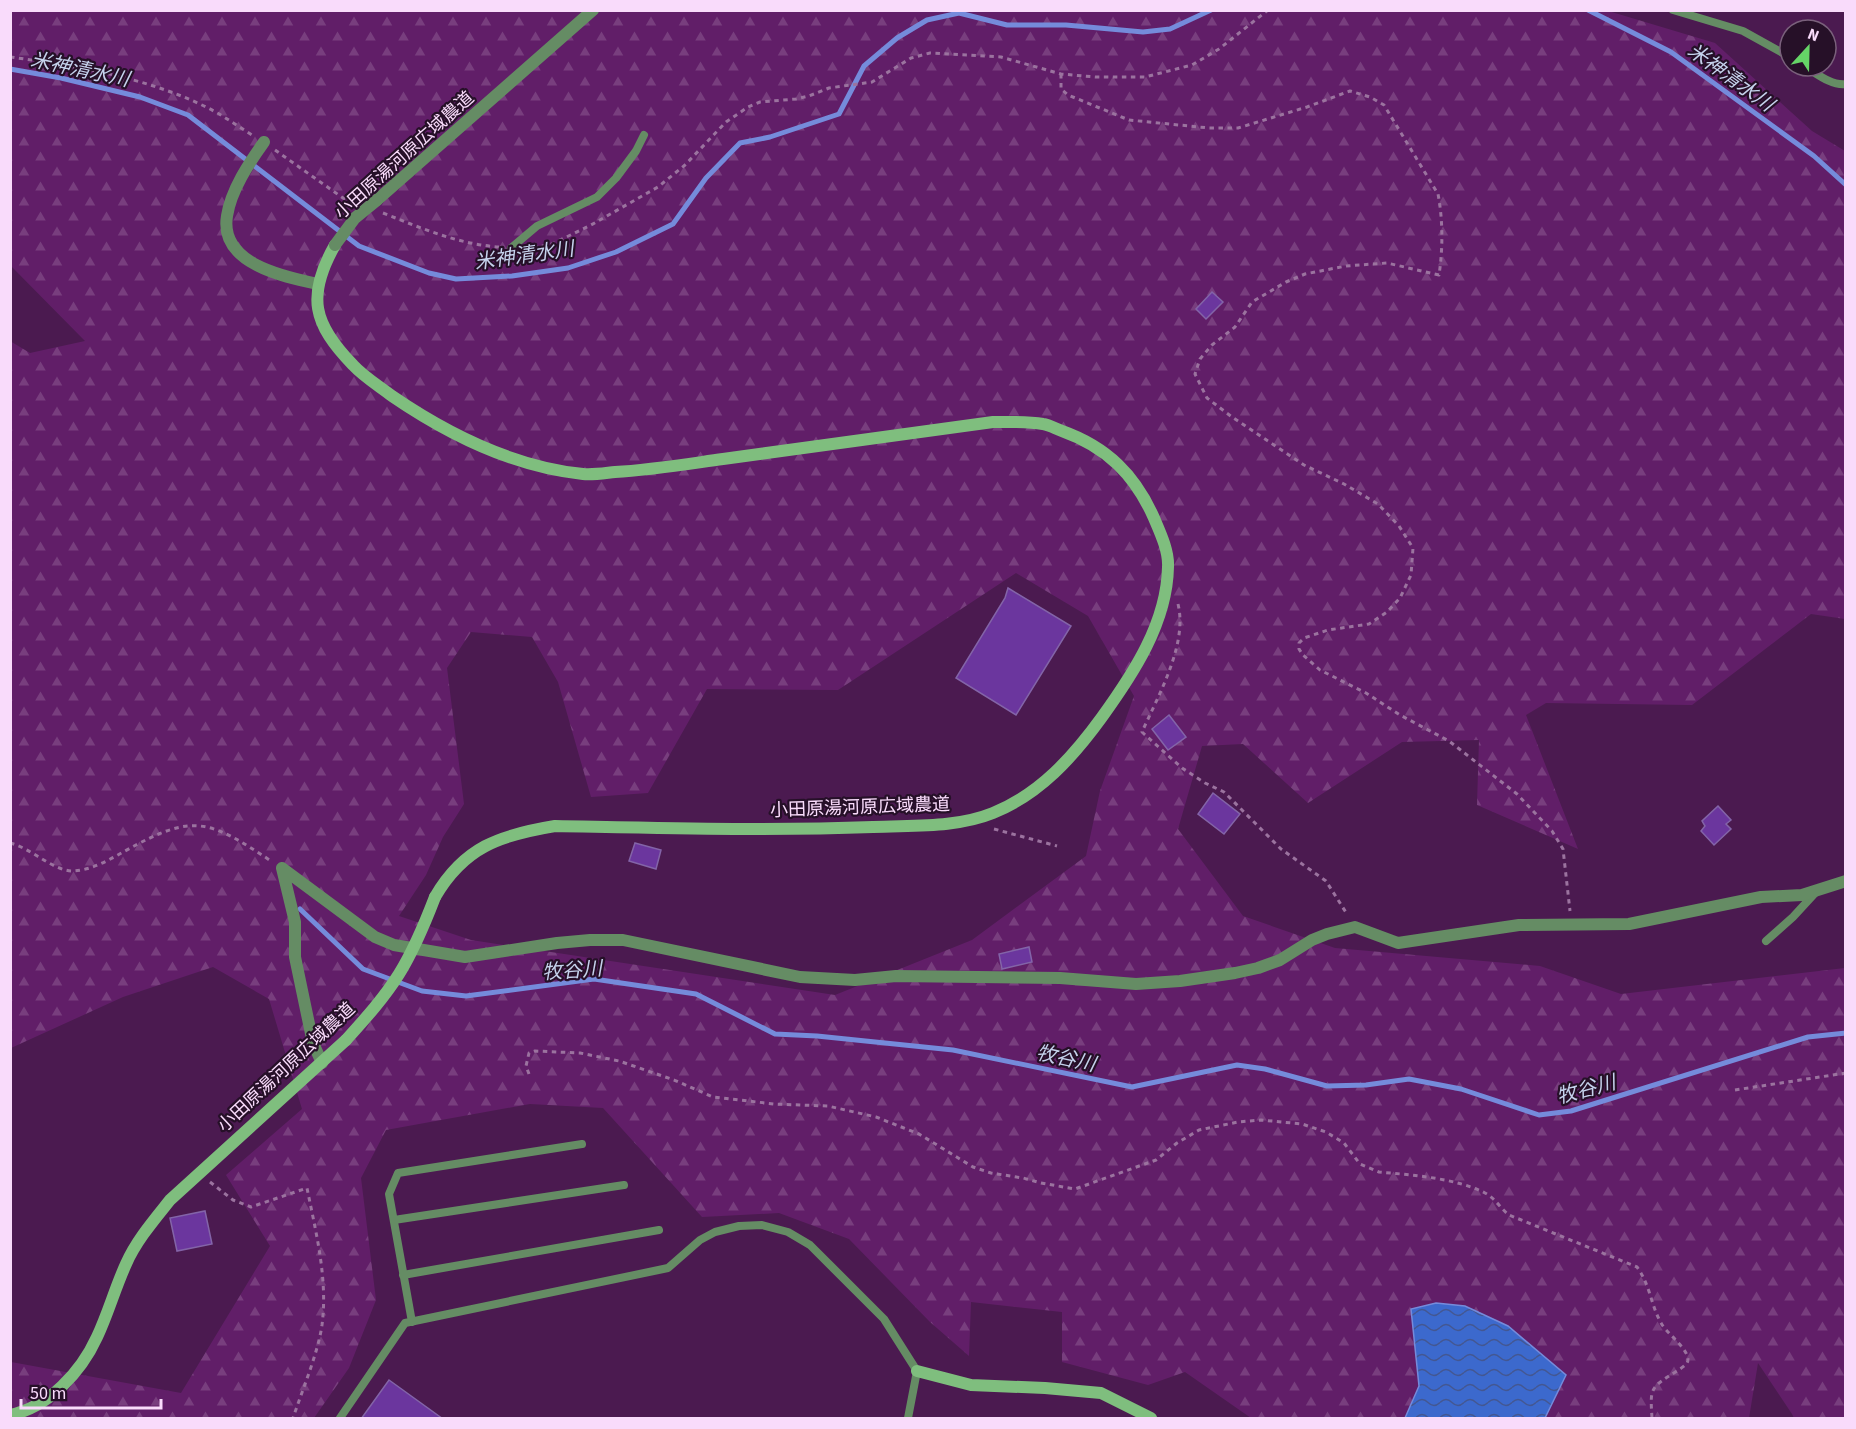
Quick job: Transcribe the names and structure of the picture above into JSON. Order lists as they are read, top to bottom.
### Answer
{
  "streets": {
    "street": ["小田原湯河原広域農道"]
  },
  "water": ["米神清水川", "牧谷川"],
  "scale_bar": "50 m",
  "north": "top"
}
